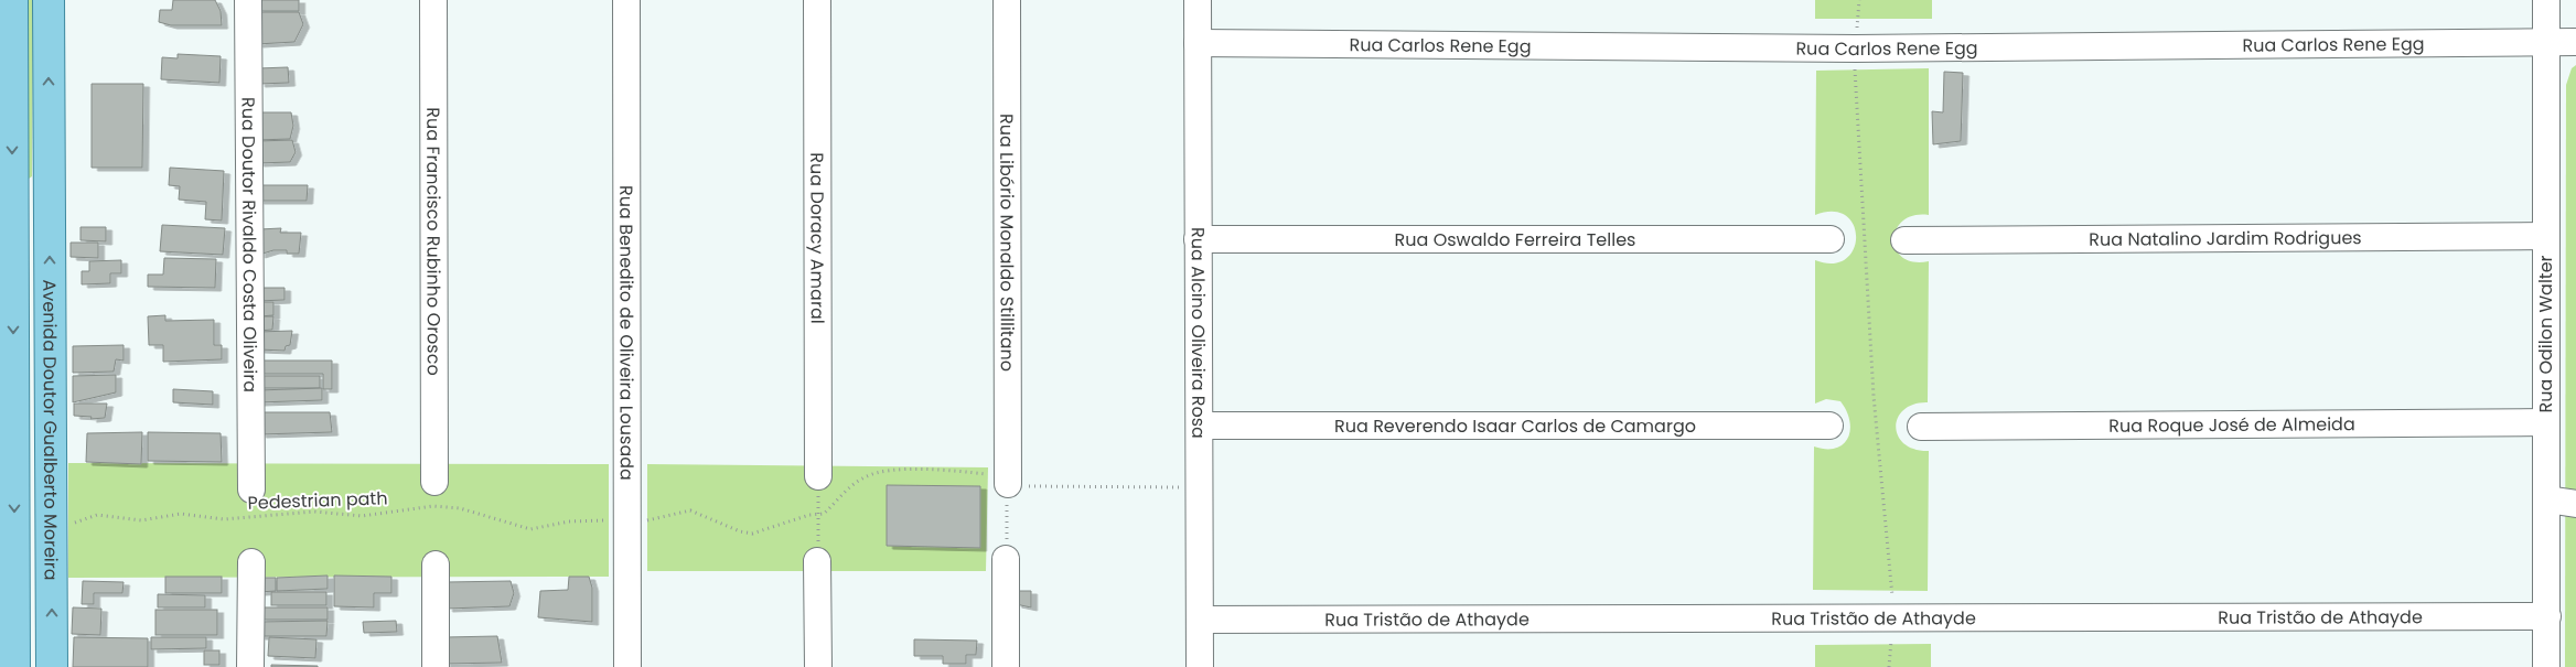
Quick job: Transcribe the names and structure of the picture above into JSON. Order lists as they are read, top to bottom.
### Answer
{
  "streets": {
    "main road": ["Avenida Doutor Gualberto Moreira"],
    "street": [
      "Rua Carlos Rene Egg",
      "Rua Doracy Amaral",
      "Rua Natalino Jardim Rodrigues",
      "Rua Oswaldo Ferreira Telles",
      "Rua Francisco Rubinho Orosco",
      "Rua Libório Monaldo Stillitano",
      "Rua Doutor Rivaldo Costa Oliveira",
      "Rua Benedito de Oliveira Lousada",
      "Rua Alcino Oliveira Rosa",
      "Rua Odilon Walter",
      "Rua Roque José de Almeida",
      "Rua Reverendo Isaar Carlos de Camargo",
      "Rua Tristão de Athayde"
    ],
    "path": ["Pedestrian path"]
  },
  "crossings": [
    ["Rua Carlos Rene Egg", "Rua Alcino Oliveira Rosa"],
    ["Rua Carlos Rene Egg", "Rua Odilon Walter"],
    ["Rua Natalino Jardim Rodrigues", "Rua Odilon Walter"],
    ["Rua Oswaldo Ferreira Telles", "Rua Alcino Oliveira Rosa"],
    ["Rua Libório Monaldo Stillitano", "Pedestrian path"],
    ["Rua Benedito de Oliveira Lousada", "Pedestrian path"],
    ["Rua Alcino Oliveira Rosa", "Rua Reverendo Isaar Carlos de Camargo"],
    ["Rua Alcino Oliveira Rosa", "Rua Tristão de Athayde"],
    ["Rua Odilon Walter", "Rua Roque José de Almeida"],
    ["Rua Odilon Walter", "Rua Tristão de Athayde"],
    ["Avenida Doutor Gualberto Moreira", "Pedestrian path"]
  ]
}
